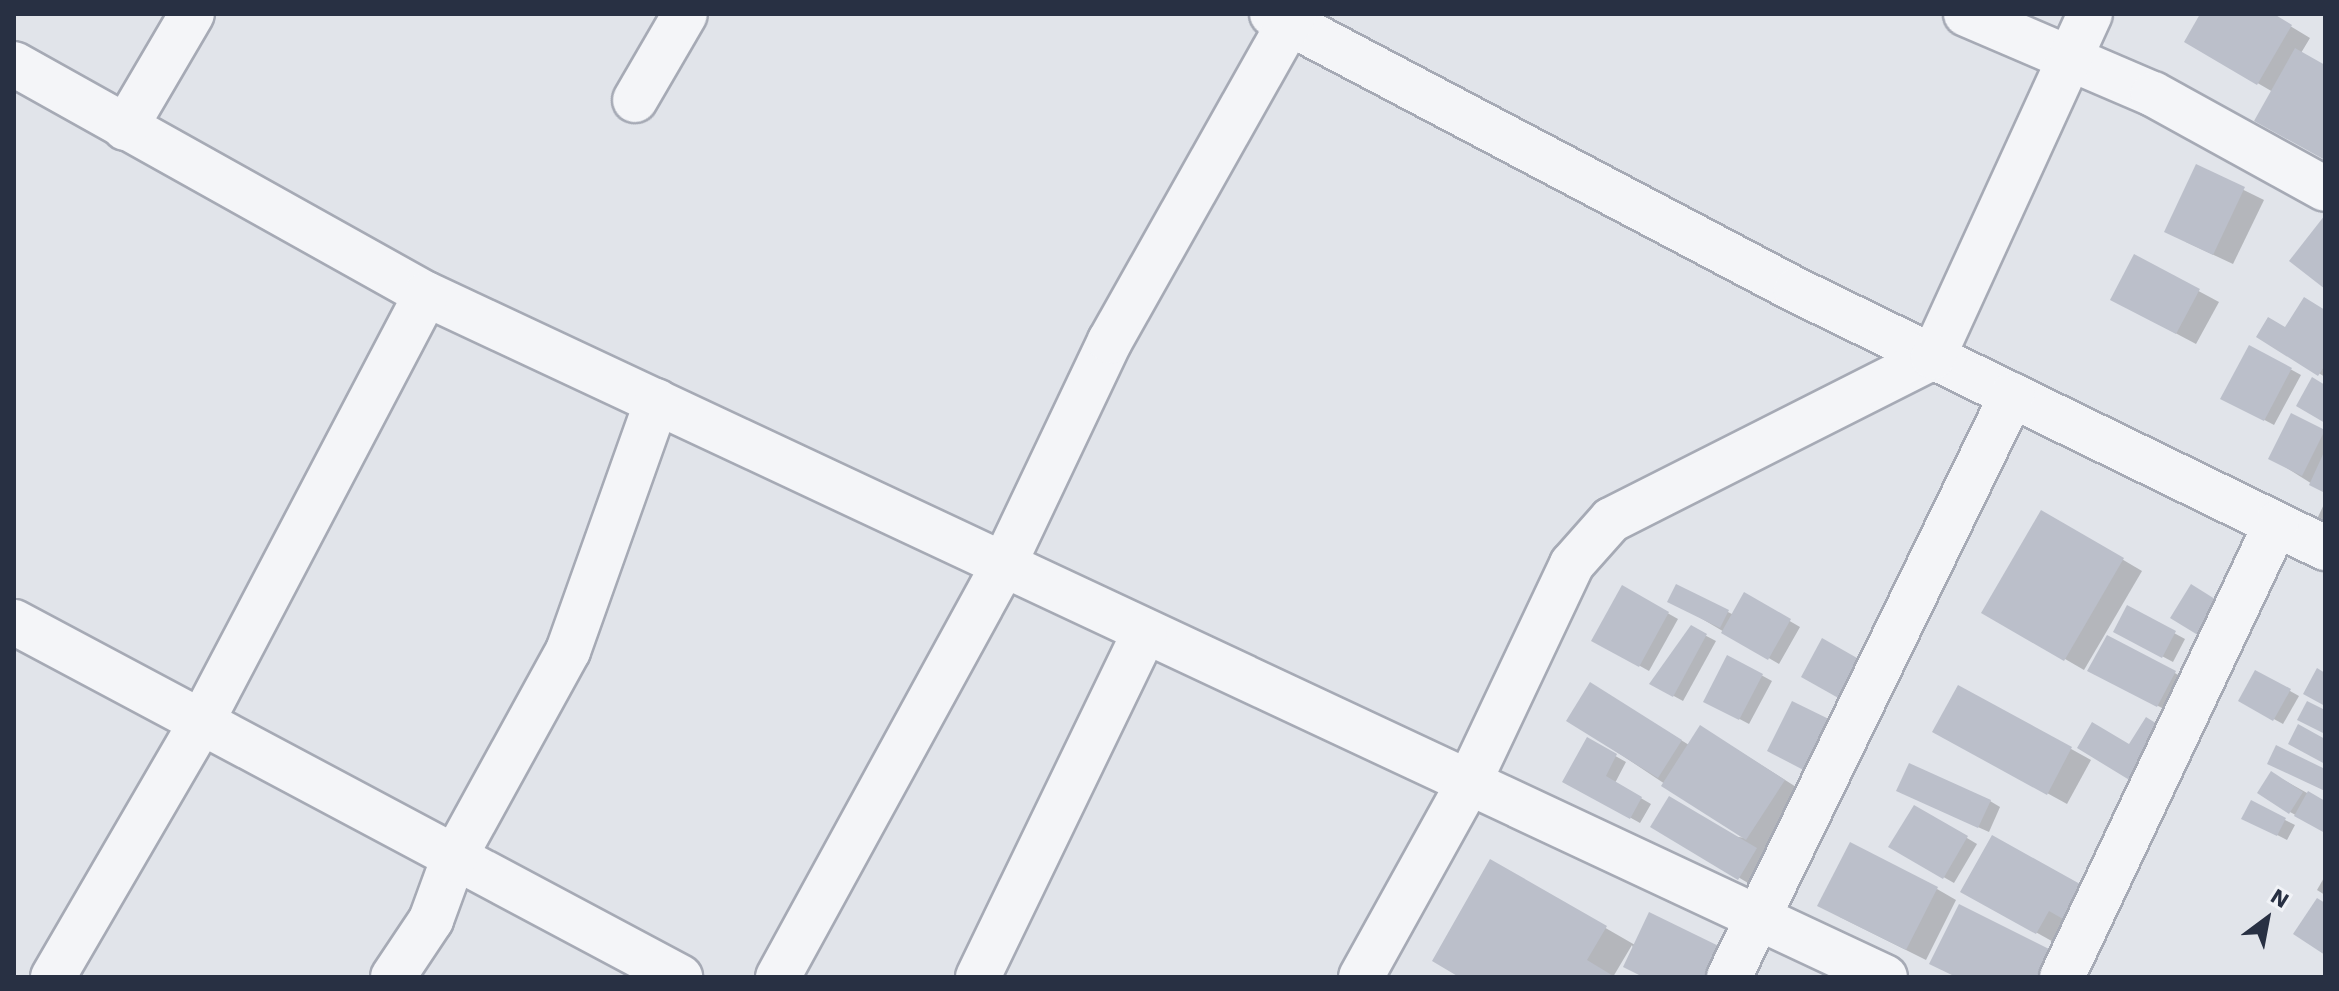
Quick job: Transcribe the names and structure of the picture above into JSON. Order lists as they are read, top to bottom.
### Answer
{
  "north": "top right"
}
